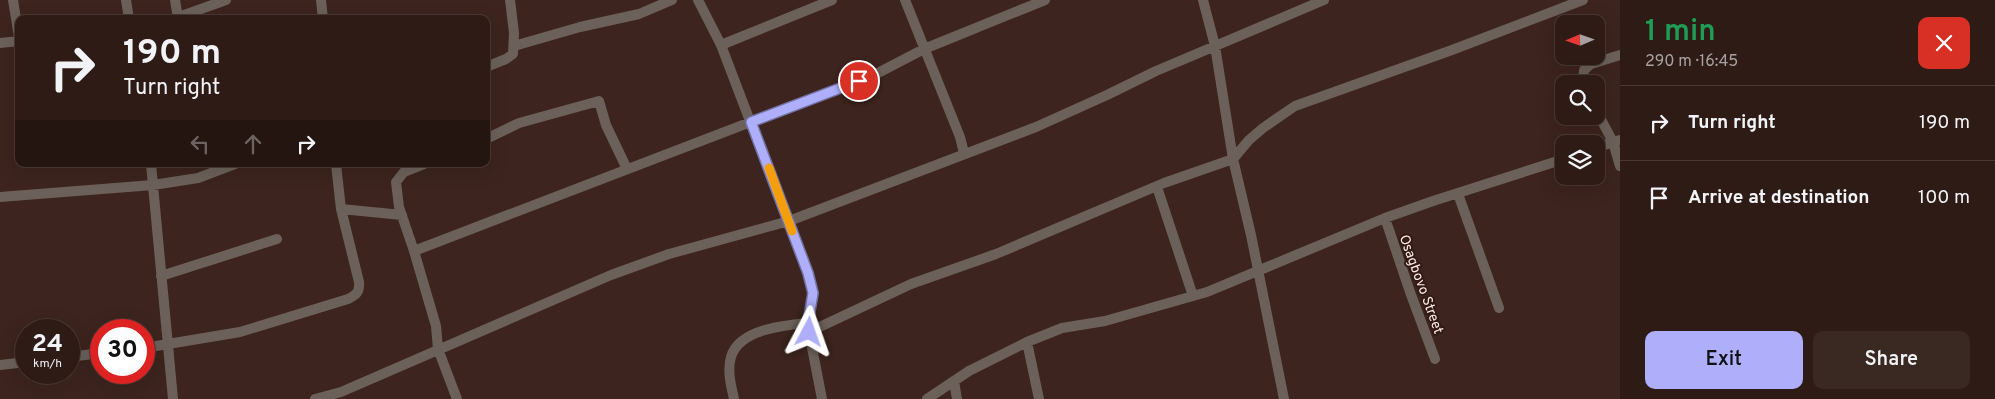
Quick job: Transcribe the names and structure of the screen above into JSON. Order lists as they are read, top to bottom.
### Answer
{
  "streets": {
    "street": ["Osagbovo Street"]
  },
  "north": "left",
  "page": {
    "heading": ["1 min", "290 m · 16:45"],
    "turn": ["190 m", "Turn right"],
    "list": [
      {
        "name": "Turn right",
        "value": "190 m"
      },
      {
        "name": "Arrive at destination",
        "value": "100 m"
      }
    ],
    "speed": "24 km/h",
    "limit": "30",
    "buttons": ["Exit", "Share"]
  }
}
